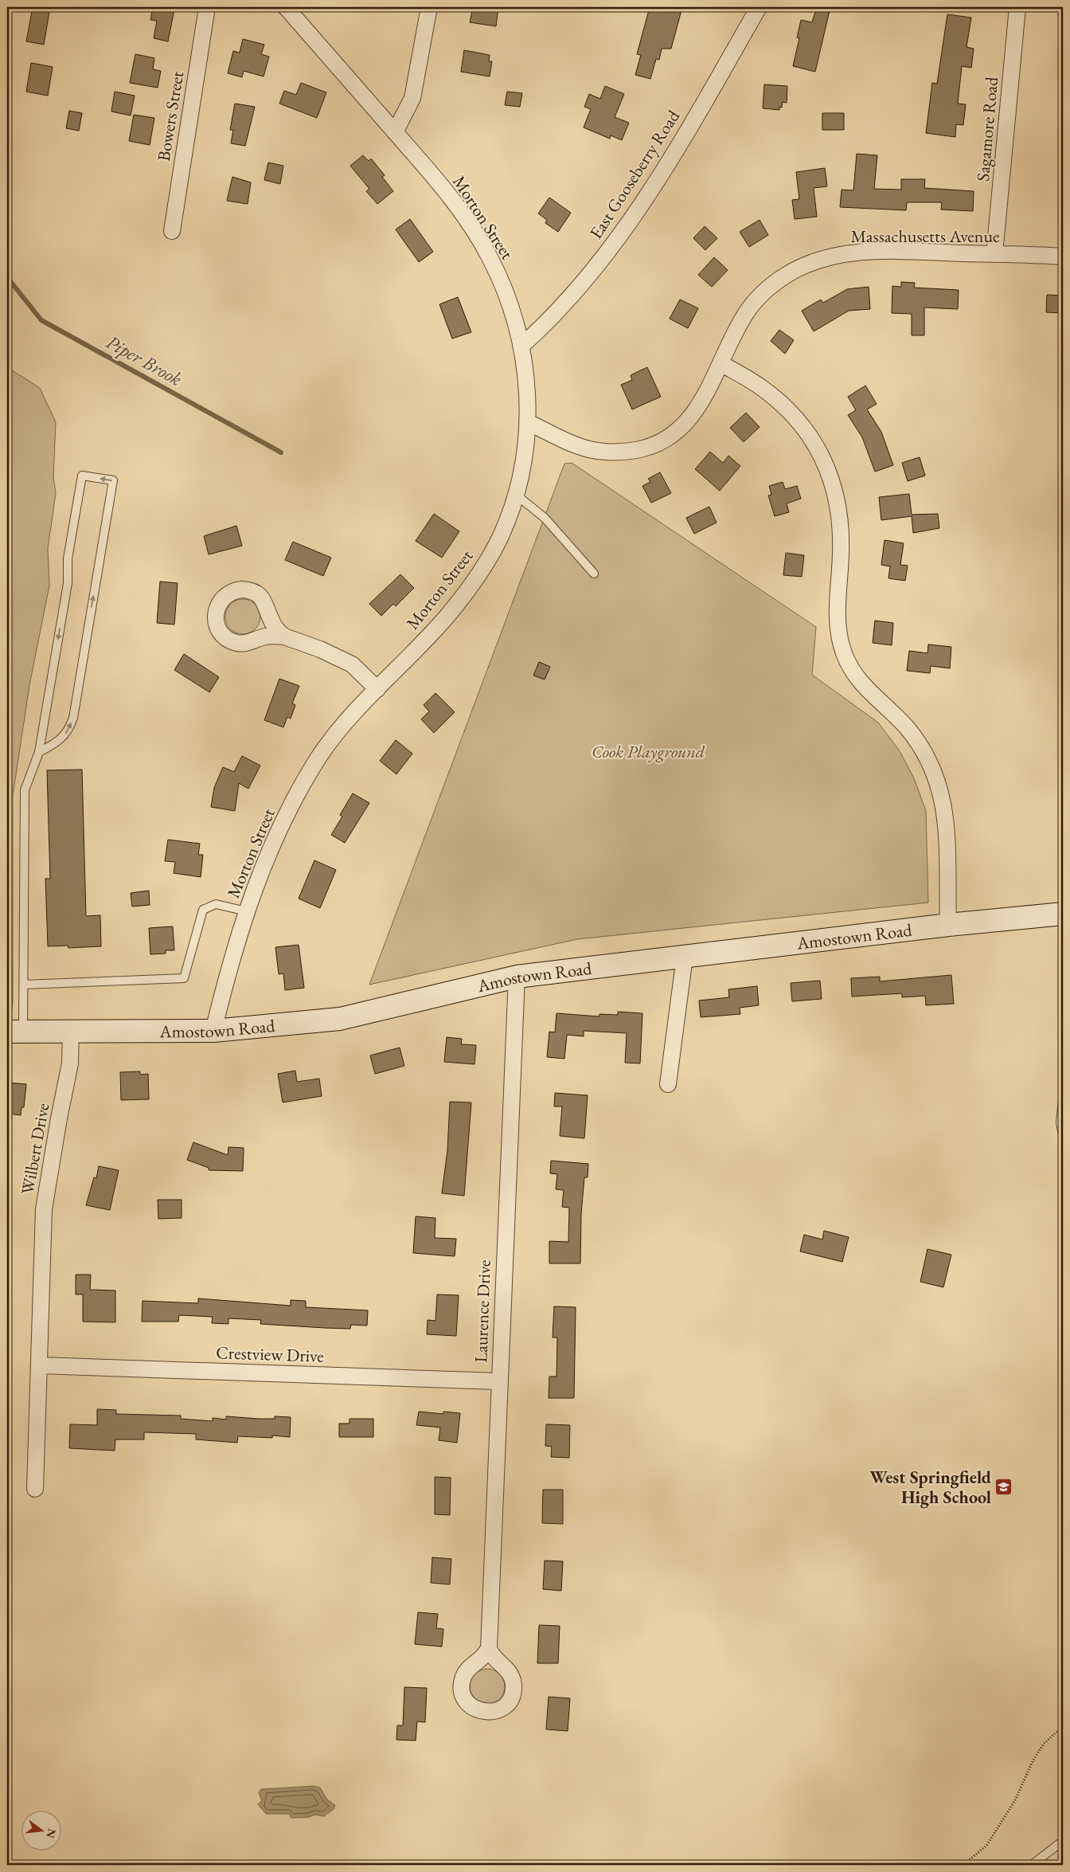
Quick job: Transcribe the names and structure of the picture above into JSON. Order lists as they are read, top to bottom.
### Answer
{
  "streets": {
    "street": [
      "Bowers Street",
      "Sagamore Road",
      "East Gooseberry Road",
      "Morton Street",
      "Massachusetts Avenue",
      "Amostown Road",
      "Wilbert Drive",
      "Laurence Drive",
      "Crestview Drive"
    ]
  },
  "crossings": [
    ["Sagamore Road", "Massachusetts Avenue"],
    ["East Gooseberry Road", "Morton Street"],
    ["Morton Street", "Massachusetts Avenue"],
    ["Morton Street", "Amostown Road"],
    ["Amostown Road", "Wilbert Drive"],
    ["Amostown Road", "Laurence Drive"],
    ["Wilbert Drive", "Crestview Drive"],
    ["Laurence Drive", "Crestview Drive"]
  ],
  "water": ["Piper Brook"],
  "parks": ["Cook Playground"],
  "places": {
    "school or university": ["West Springfield High School"]
  },
  "north": "right"
}
